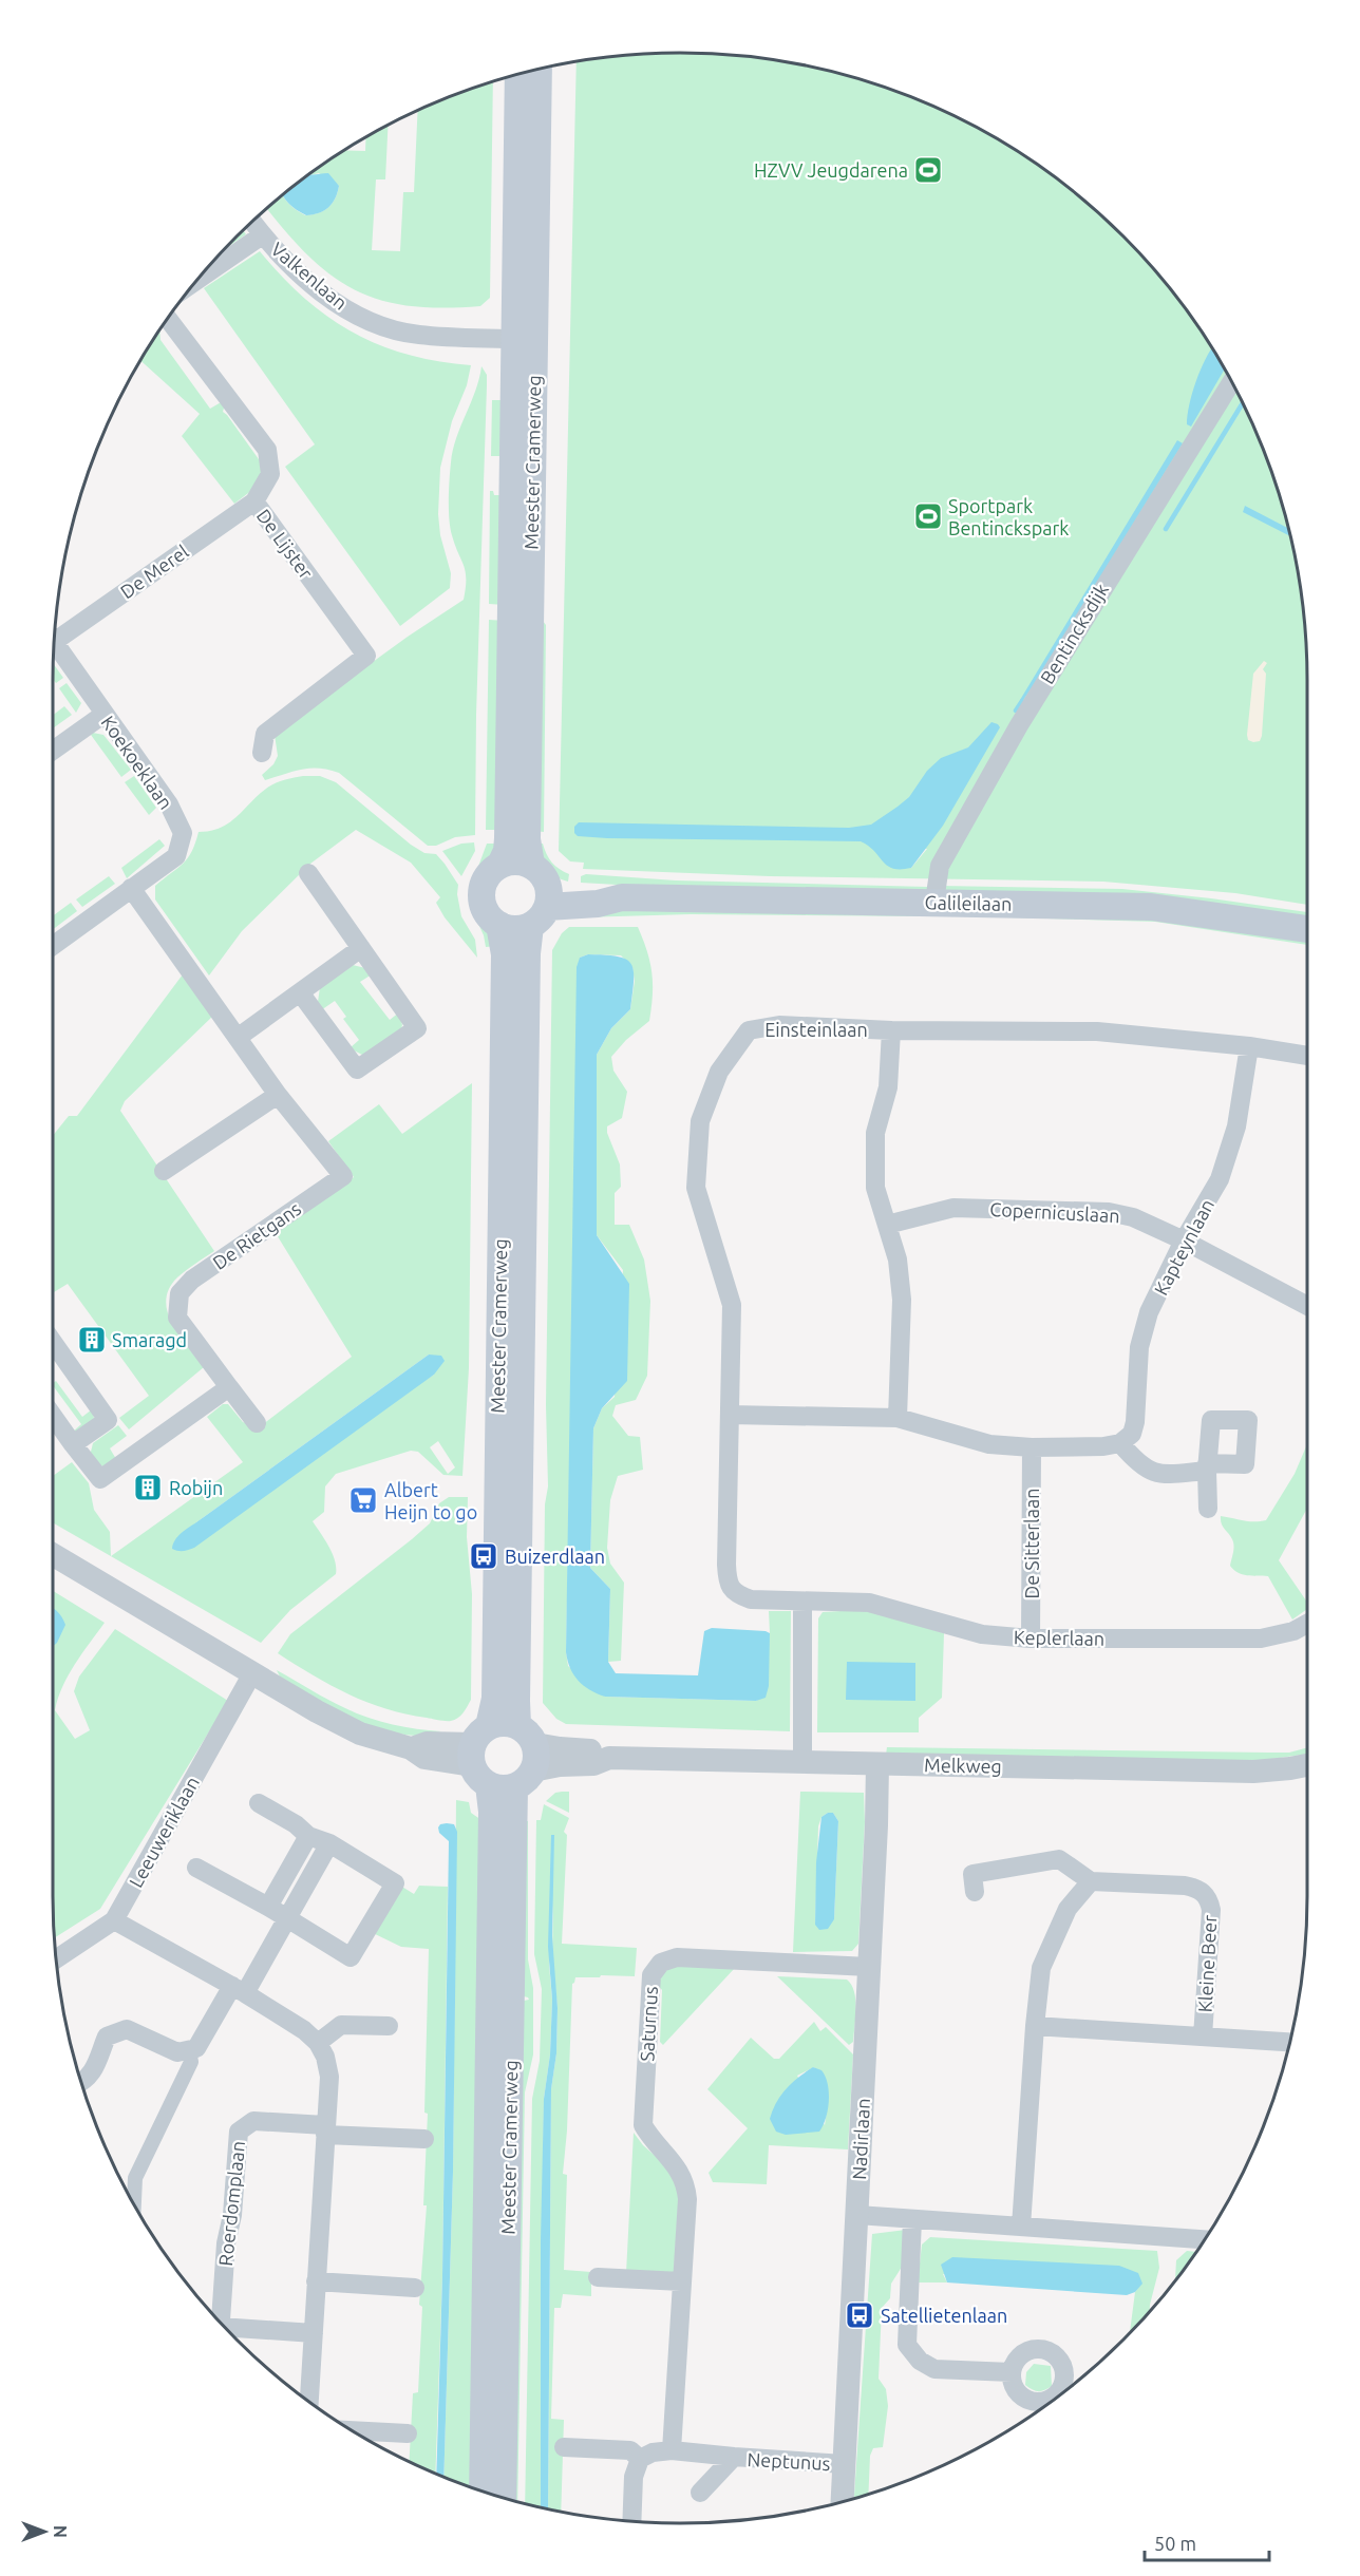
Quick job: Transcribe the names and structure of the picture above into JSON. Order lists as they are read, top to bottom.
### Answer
{
  "streets": {
    "main road": ["Meester Cramerweg", "Galileilaan"],
    "street": [
      "Valkenlaan",
      "De Lijster",
      "De Merel",
      "Bentincksdijk",
      "Koekoeklaan",
      "Einsteinlaan",
      "Copernicuslaan",
      "De Rietgans",
      "Kapteynlaan",
      "De Sitterlaan",
      "Keplerlaan",
      "Melkweg",
      "Leeuweriklaan",
      "Kleine Beer",
      "Saturnus",
      "Nadirlaan",
      "Roerdomplaan",
      "Neptunus"
    ]
  },
  "crossings": [
    ["Valkenlaan", "Meester Cramerweg"],
    ["Meester Cramerweg", "Galileilaan"],
    ["Meester Cramerweg", "Melkweg"],
    ["De Lijster", "De Merel"],
    ["Bentincksdijk", "Galileilaan"],
    ["Koekoeklaan", "De Rietgans"],
    ["Einsteinlaan", "Kapteynlaan"],
    ["Einsteinlaan", "Keplerlaan"],
    ["Copernicuslaan", "Kapteynlaan"],
    ["De Sitterlaan", "Keplerlaan"],
    ["Melkweg", "Nadirlaan"],
    ["Saturnus", "Nadirlaan"],
    ["Saturnus", "Neptunus"],
    ["Nadirlaan", "Neptunus"]
  ],
  "places": {
    "sports": ["HZVV Jeugdarena", "Sportpark Bentinckspark"],
    "building": ["Smaragd", "Robijn"],
    "supermarket": ["Albert Heijn to go"],
    "bus stop": ["Buizerdlaan", "Satellietenlaan"]
  },
  "scale_bar": "50 m",
  "north": "right"
}
